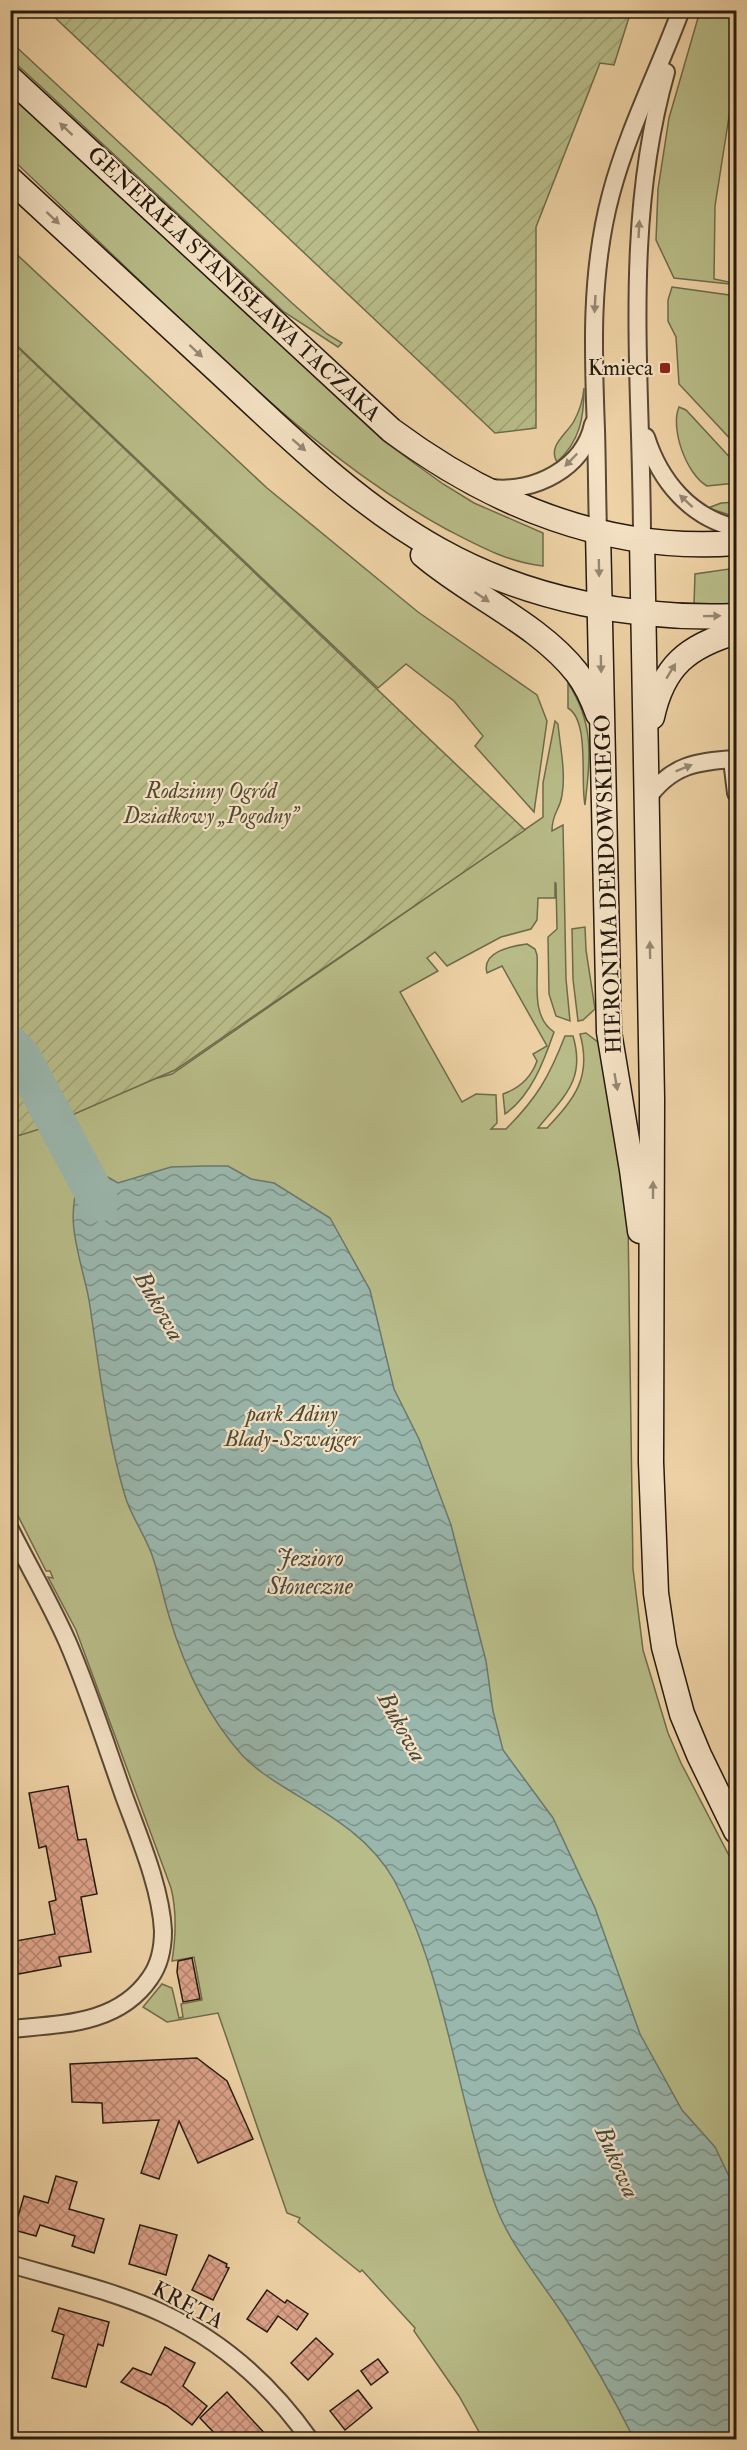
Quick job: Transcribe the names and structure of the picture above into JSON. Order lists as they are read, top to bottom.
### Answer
{
  "streets": {
    "main road": ["GENERAŁA STANISŁAWA TACZAKA", "HIERONIMA DERDOWSKIEGO"],
    "street": ["KRĘTA"]
  },
  "crossings": [
    ["GENERAŁA STANISŁAWA TACZAKA", "HIERONIMA DERDOWSKIEGO"]
  ],
  "one_way": ["GENERAŁA STANISŁAWA TACZAKA"],
  "water": ["Bukowa", "Jezioro Słoneczne"],
  "parks": ["Rodzinny Ogród Działkowy „Pogodny”", "park Adiny Blady-Szwajger"],
  "places": {
    "transit": ["Kmieca"]
  }
}
